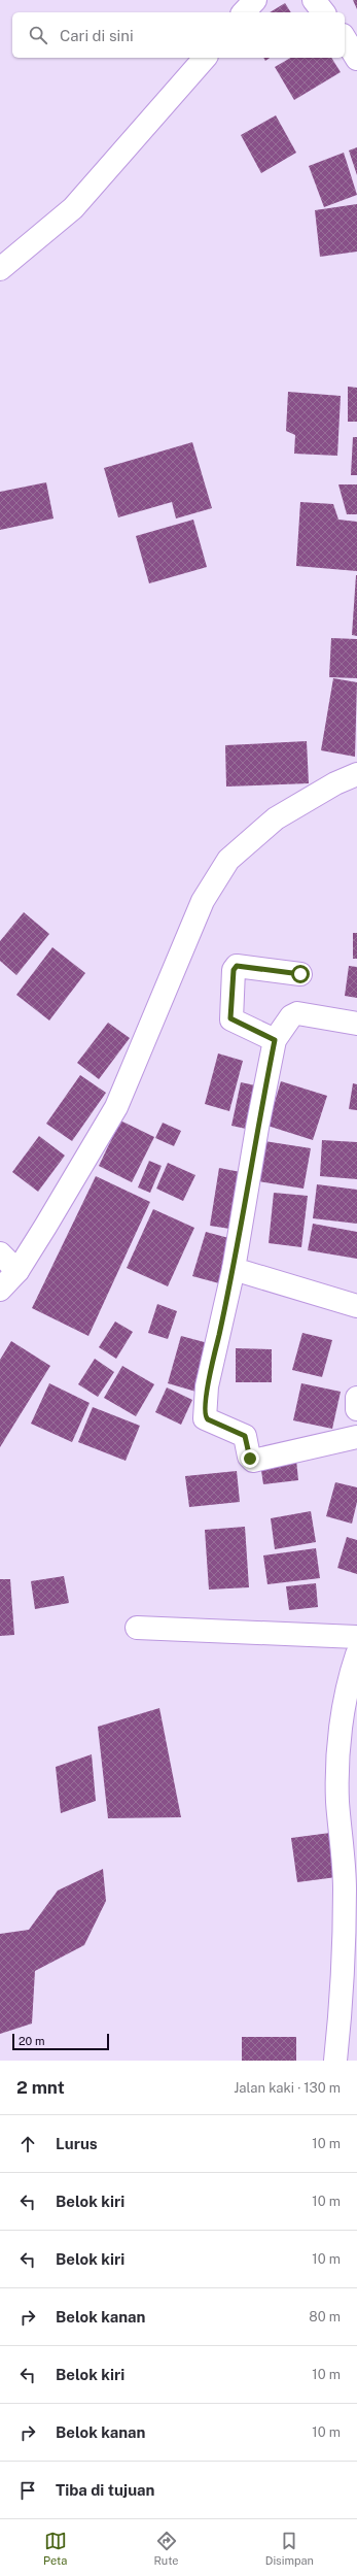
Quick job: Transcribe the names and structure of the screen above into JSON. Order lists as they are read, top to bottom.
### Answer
{
  "scale_bar": "20 m",
  "page": {
    "search": "Cari di sini",
    "scale": "20 m",
    "heading": ["2 mnt", "Jalan kaki · 130 m"],
    "list": [
      ["Lurus", "10 m"],
      ["Belok kiri", "10 m"],
      ["Belok kiri", "10 m"],
      ["Belok kanan", "80 m"],
      ["Belok kiri", "10 m"],
      ["Belok kanan", "10 m"],
      "Tiba di tujuan"
    ],
    "nav": ["Peta", "Rute", "Disimpan"]
  }
}
